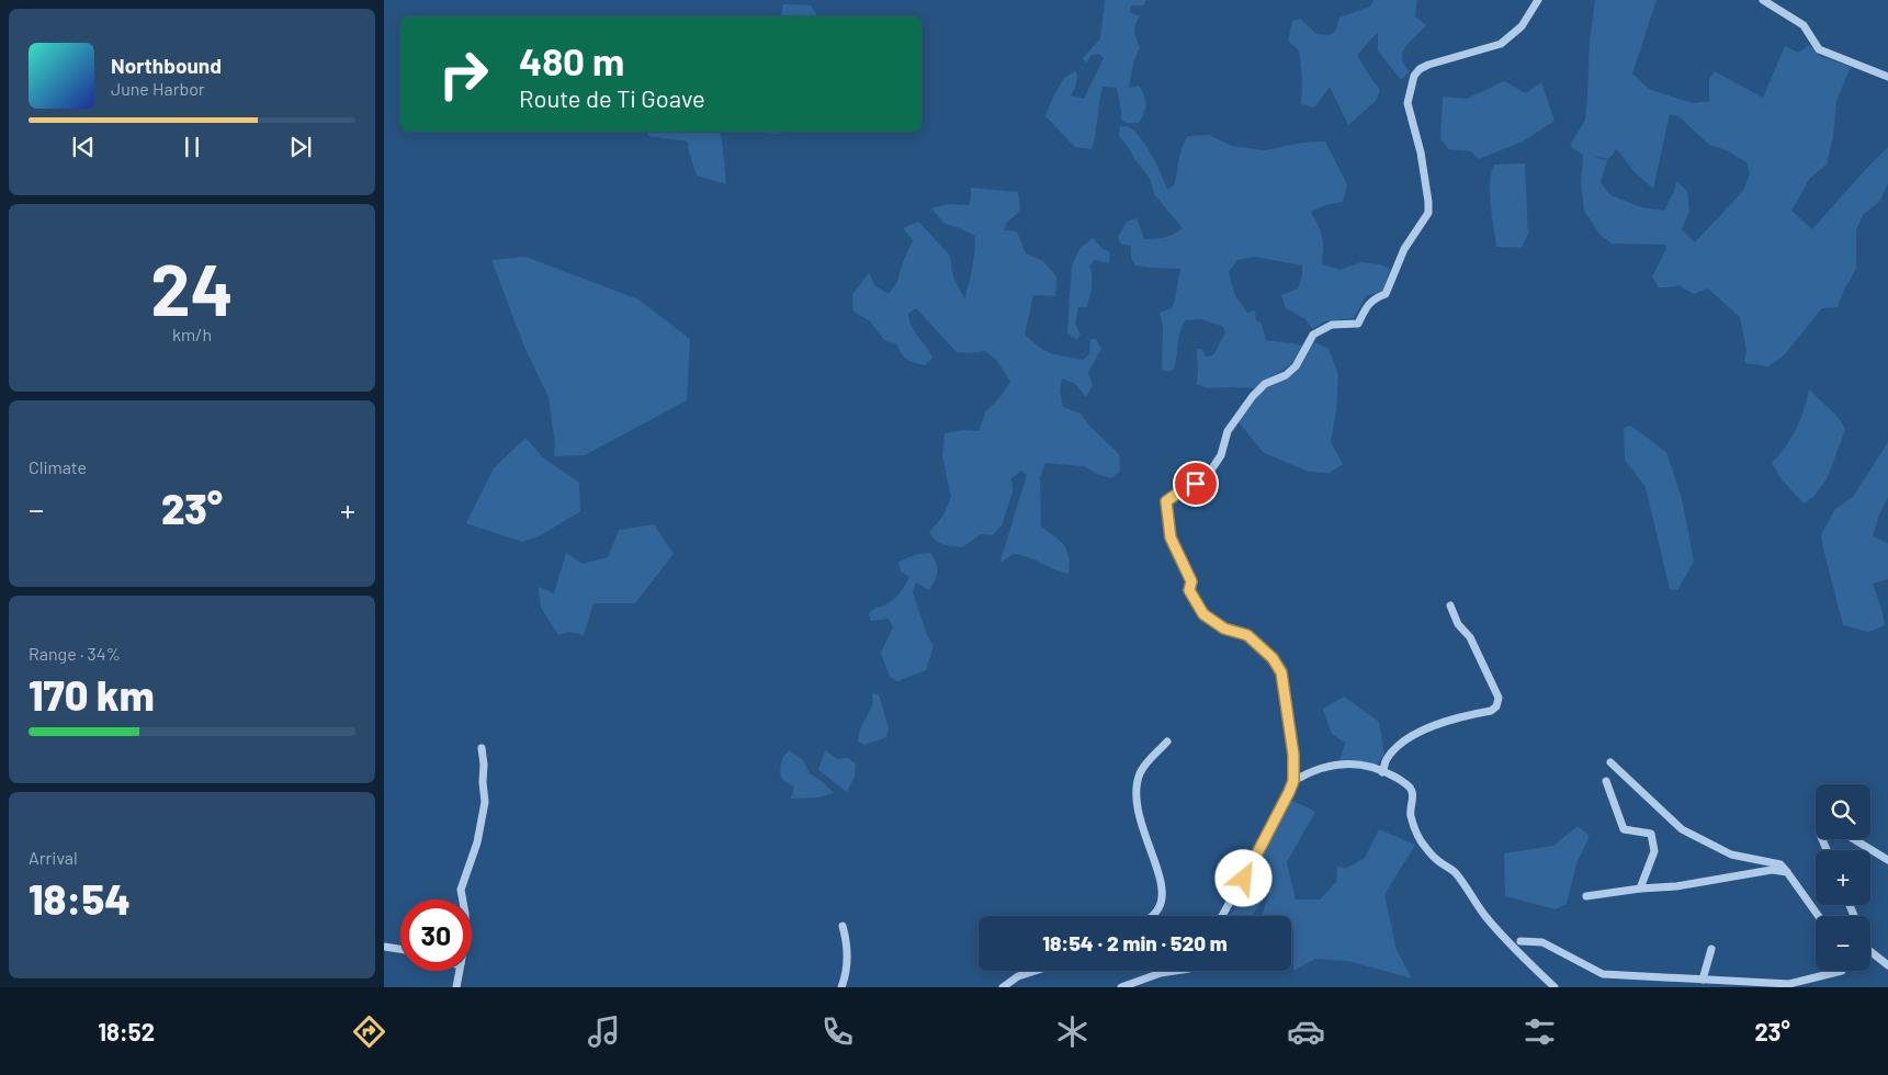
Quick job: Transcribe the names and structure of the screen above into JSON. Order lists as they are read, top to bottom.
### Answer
{
  "page": {
    "turn": ["480 m", "Route de Ti Goave"],
    "song": ["Northbound", "June Harbor"],
    "tile": [
      ["24", "km/h"],
      "Climate",
      ["Range · 34%", "170 km"],
      ["Arrival", "18:54"]
    ],
    "heat": ["−", "23°", "+"],
    "map_buttons": ["+", "−"],
    "limit": "30",
    "trip": "18:54 · 2 min · 520 m",
    "tabs": ["18:52", "23°"]
  }
}
